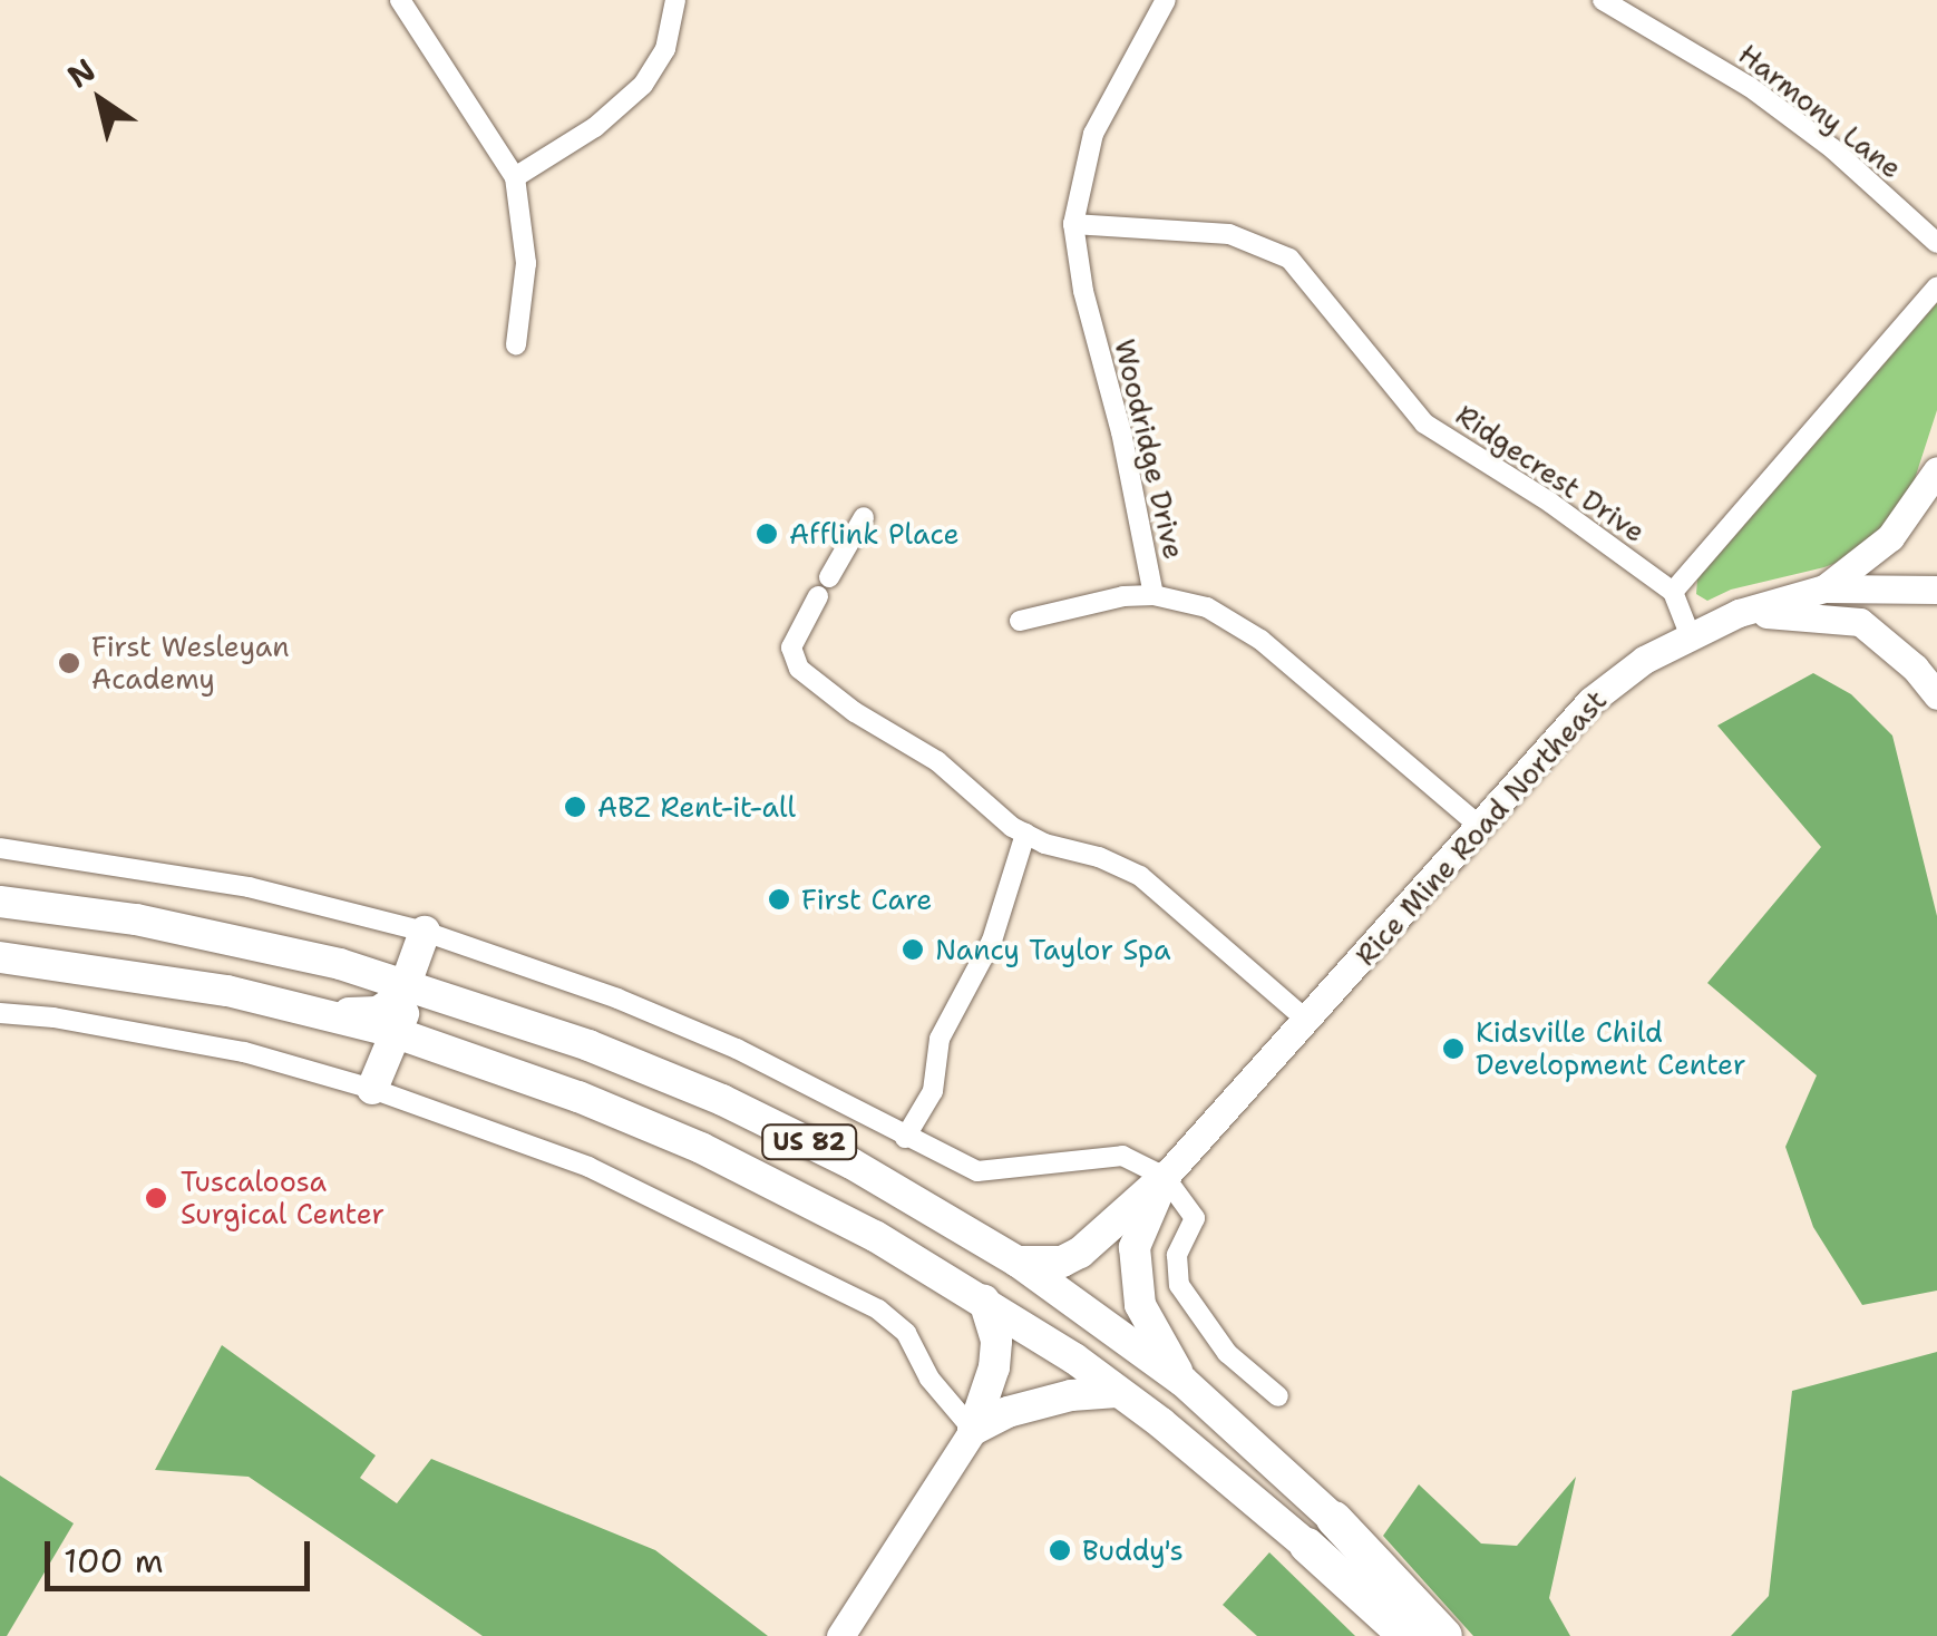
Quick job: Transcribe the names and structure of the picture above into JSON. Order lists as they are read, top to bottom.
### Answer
{
  "streets": {
    "highway": ["US 82"],
    "main road": ["Rice Mine Road Northeast"],
    "street": ["Harmony Lane", "Woodridge Drive", "Ridgecrest Drive"]
  },
  "crossings": [
    ["Woodridge Drive", "Ridgecrest Drive"],
    ["Woodridge Drive", "Rice Mine Road Northeast"]
  ],
  "places": [
    "Afflink Place",
    "First Wesleyan Academy",
    "ABZ Rent-it-all",
    "First Care",
    "Nancy Taylor Spa",
    "Kidsville Child Development Center",
    "Tuscaloosa Surgical Center",
    "Buddy's"
  ],
  "scale_bar": "100 m",
  "north": "top left"
}
